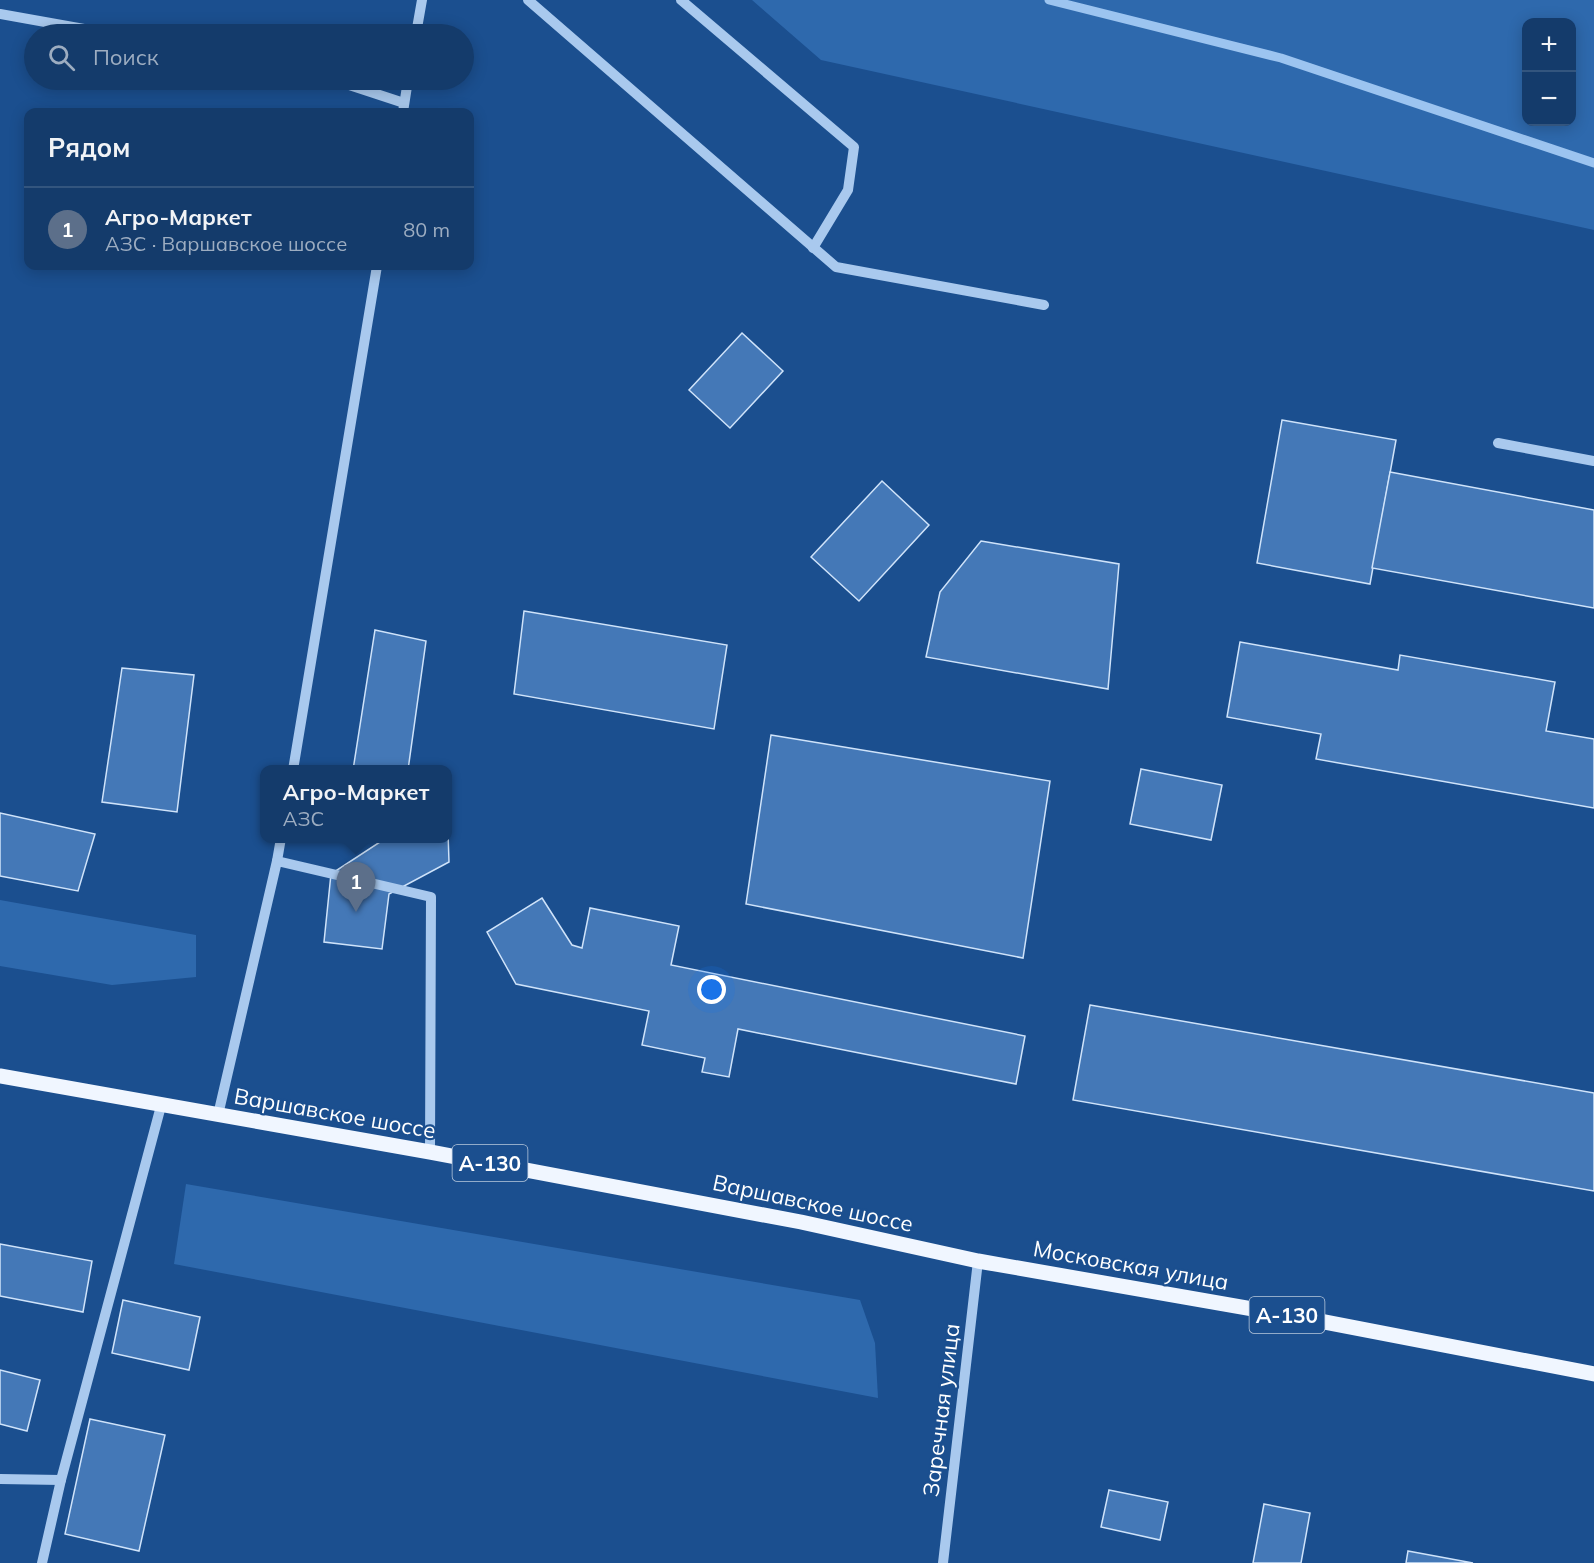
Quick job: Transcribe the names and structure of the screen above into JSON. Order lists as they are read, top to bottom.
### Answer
{
  "streets": {
    "main road": ["Варшавское шоссе", "А-130", "Московская улица"],
    "street": ["Заречная улица"]
  },
  "crossings": [
    ["Варшавское шоссе", "Московская улица"],
    ["Варшавское шоссе", "Заречная улица"],
    ["Московская улица", "Заречная улица"]
  ],
  "page": {
    "map_buttons": ["+", "−"],
    "search": "Поиск",
    "heading": "Рядом",
    "list": [
      {
        "mark": "1",
        "name": "Агро-Маркет",
        "note": "АЗС · Варшавское шоссе",
        "value": "80 m"
      }
    ],
    "popup": ["Агро-Маркет", "АЗС"],
    "pins": "1"
  }
}
